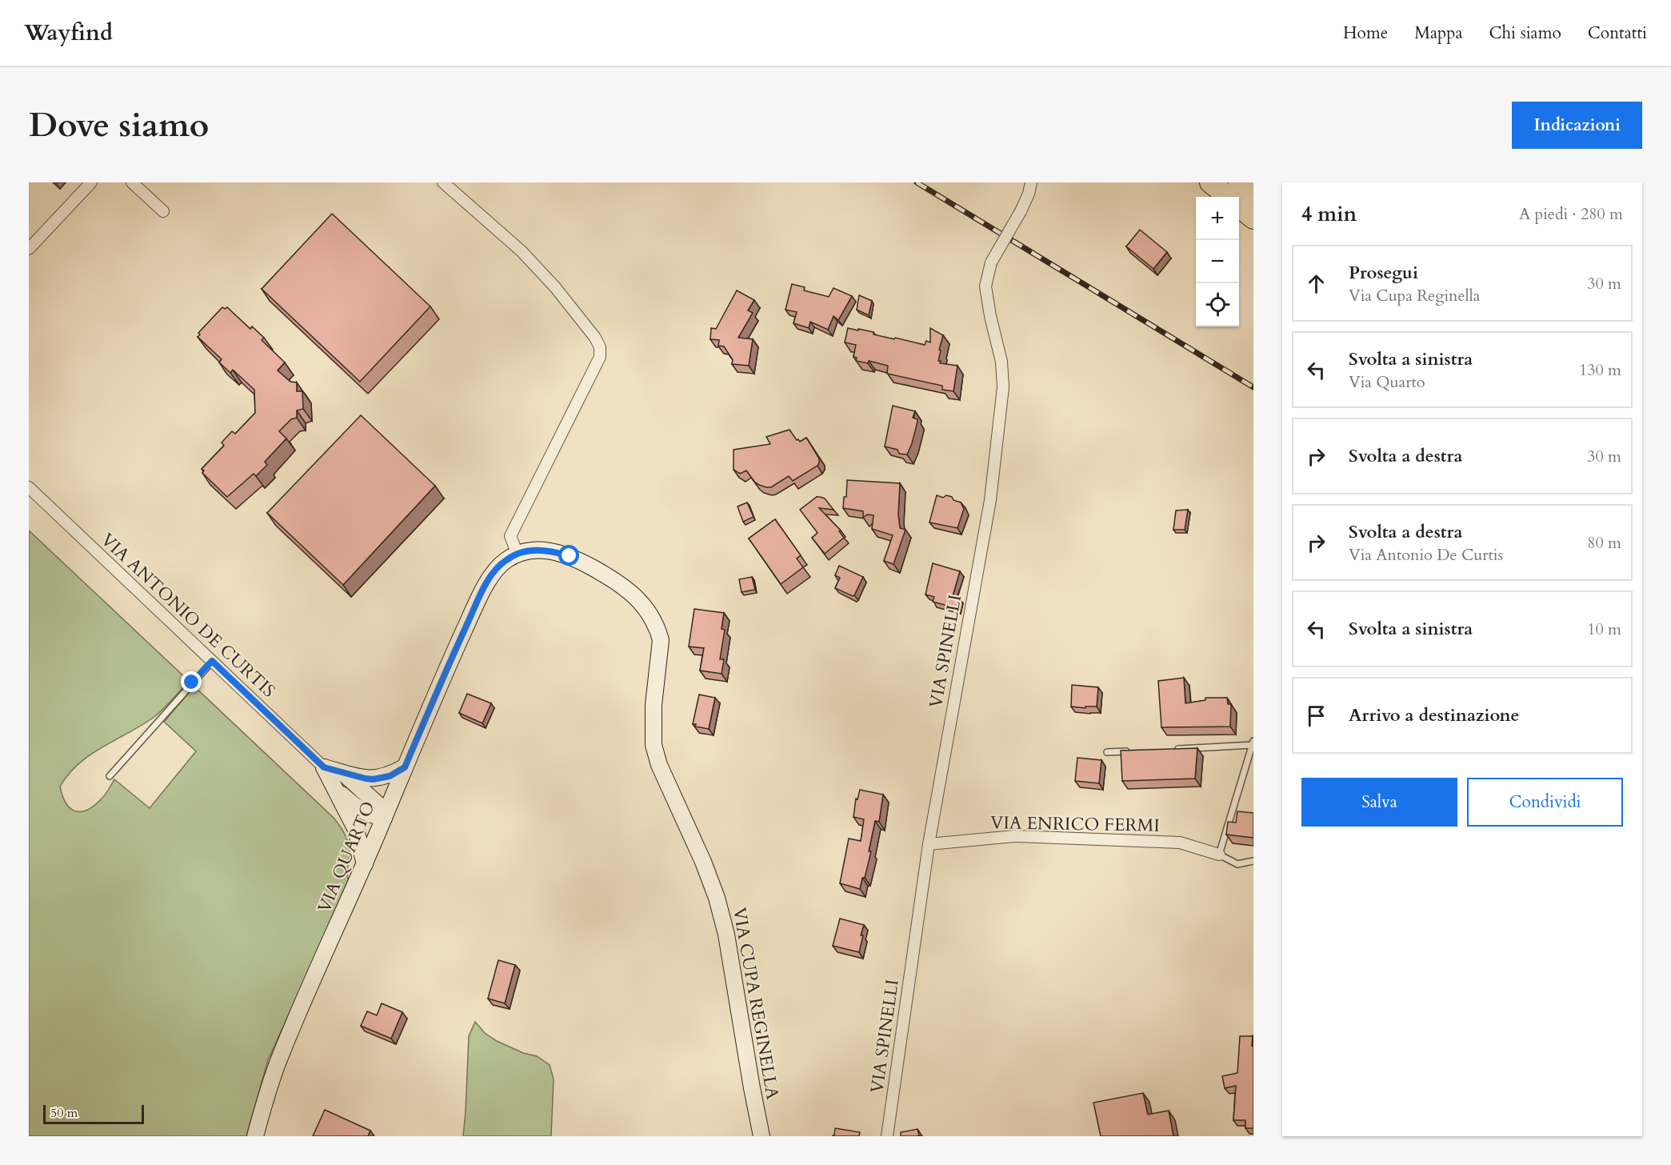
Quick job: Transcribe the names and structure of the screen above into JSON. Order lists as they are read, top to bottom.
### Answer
{
  "streets": {
    "street": [
      "VIA ANTONIO DE CURTIS",
      "VIA SPINELLI",
      "VIA ENRICO FERMI",
      "VIA QUARTO",
      "VIA CUPA REGINELLA"
    ]
  },
  "crossings": [
    ["VIA SPINELLI", "VIA ENRICO FERMI"],
    ["VIA QUARTO", "VIA CUPA REGINELLA"]
  ],
  "scale_bar": "50 m",
  "page": {
    "header": "Wayfind",
    "nav": [
      "Home",
      "Mappa",
      "Chi siamo",
      "Contatti"
    ],
    "buttons": [
      "Indicazioni",
      ["Salva", "Condividi"]
    ],
    "title": "Dove siamo",
    "heading": ["4 min", "A piedi · 280 m"],
    "map_buttons": ["+", "−"],
    "list": [
      ["Prosegui", "Via Cupa Reginella", "30 m"],
      ["Svolta a sinistra", "Via Quarto", "130 m"],
      ["Svolta a destra", "30 m"],
      ["Svolta a destra", "Via Antonio De Curtis", "80 m"],
      ["Svolta a sinistra", "10 m"],
      "Arrivo a destinazione"
    ],
    "scale": "50 m"
  }
}
